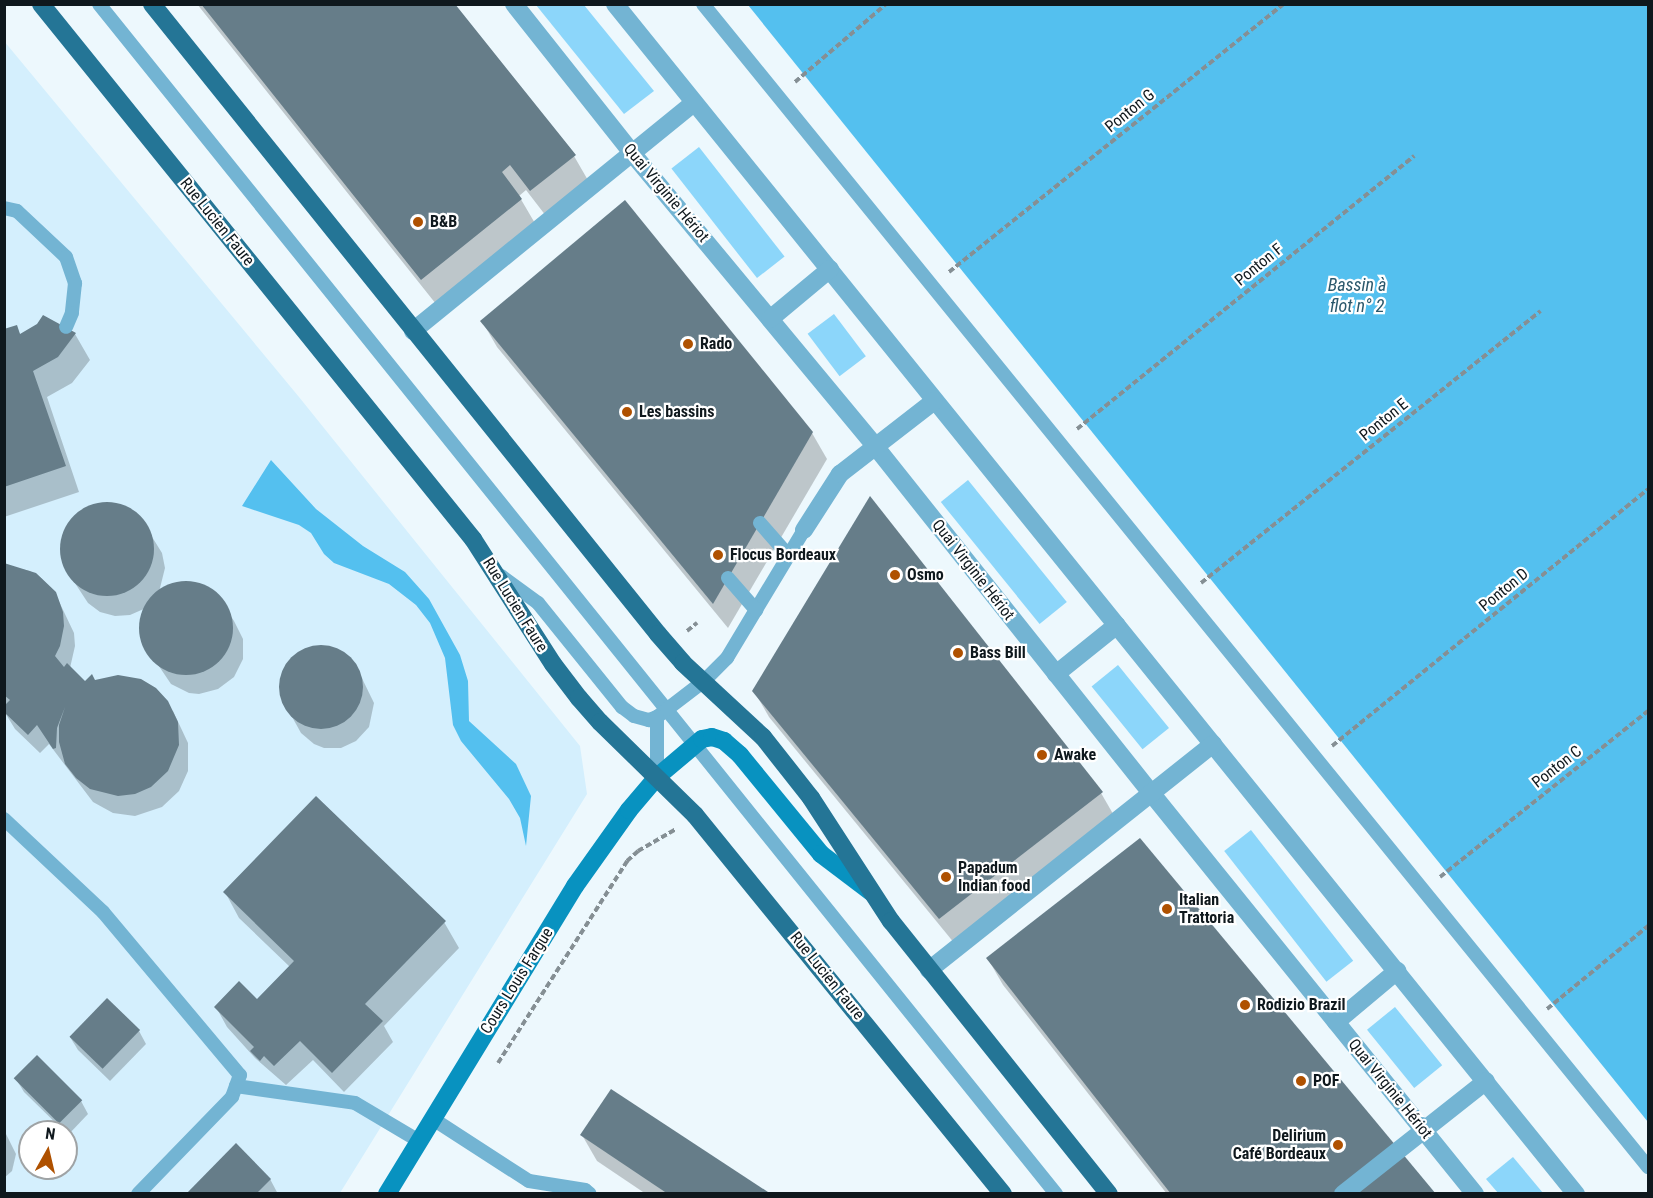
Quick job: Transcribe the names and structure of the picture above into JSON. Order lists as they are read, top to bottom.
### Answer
{
  "streets": {
    "main road": ["Rue Lucien Faure", "Cours Louis Fargue"],
    "street": ["Quai Virginie Hériot"],
    "path": [
      "Ponton G",
      "Ponton F",
      "Ponton E",
      "Ponton D",
      "Ponton C"
    ]
  },
  "crossings": [
    ["Rue Lucien Faure", "Cours Louis Fargue"]
  ],
  "water": ["Bassin à flot n° 2"],
  "places": [
    "B&B",
    "Rado",
    "Les bassins",
    "Flocus Bordeaux",
    "Osmo",
    "Bass Bill",
    "Awake",
    "Papadum Indian food",
    "Italian Trattoria",
    "Rodizio Brazil",
    "POF",
    "Delirium Café Bordeaux"
  ],
  "north": "top"
}
